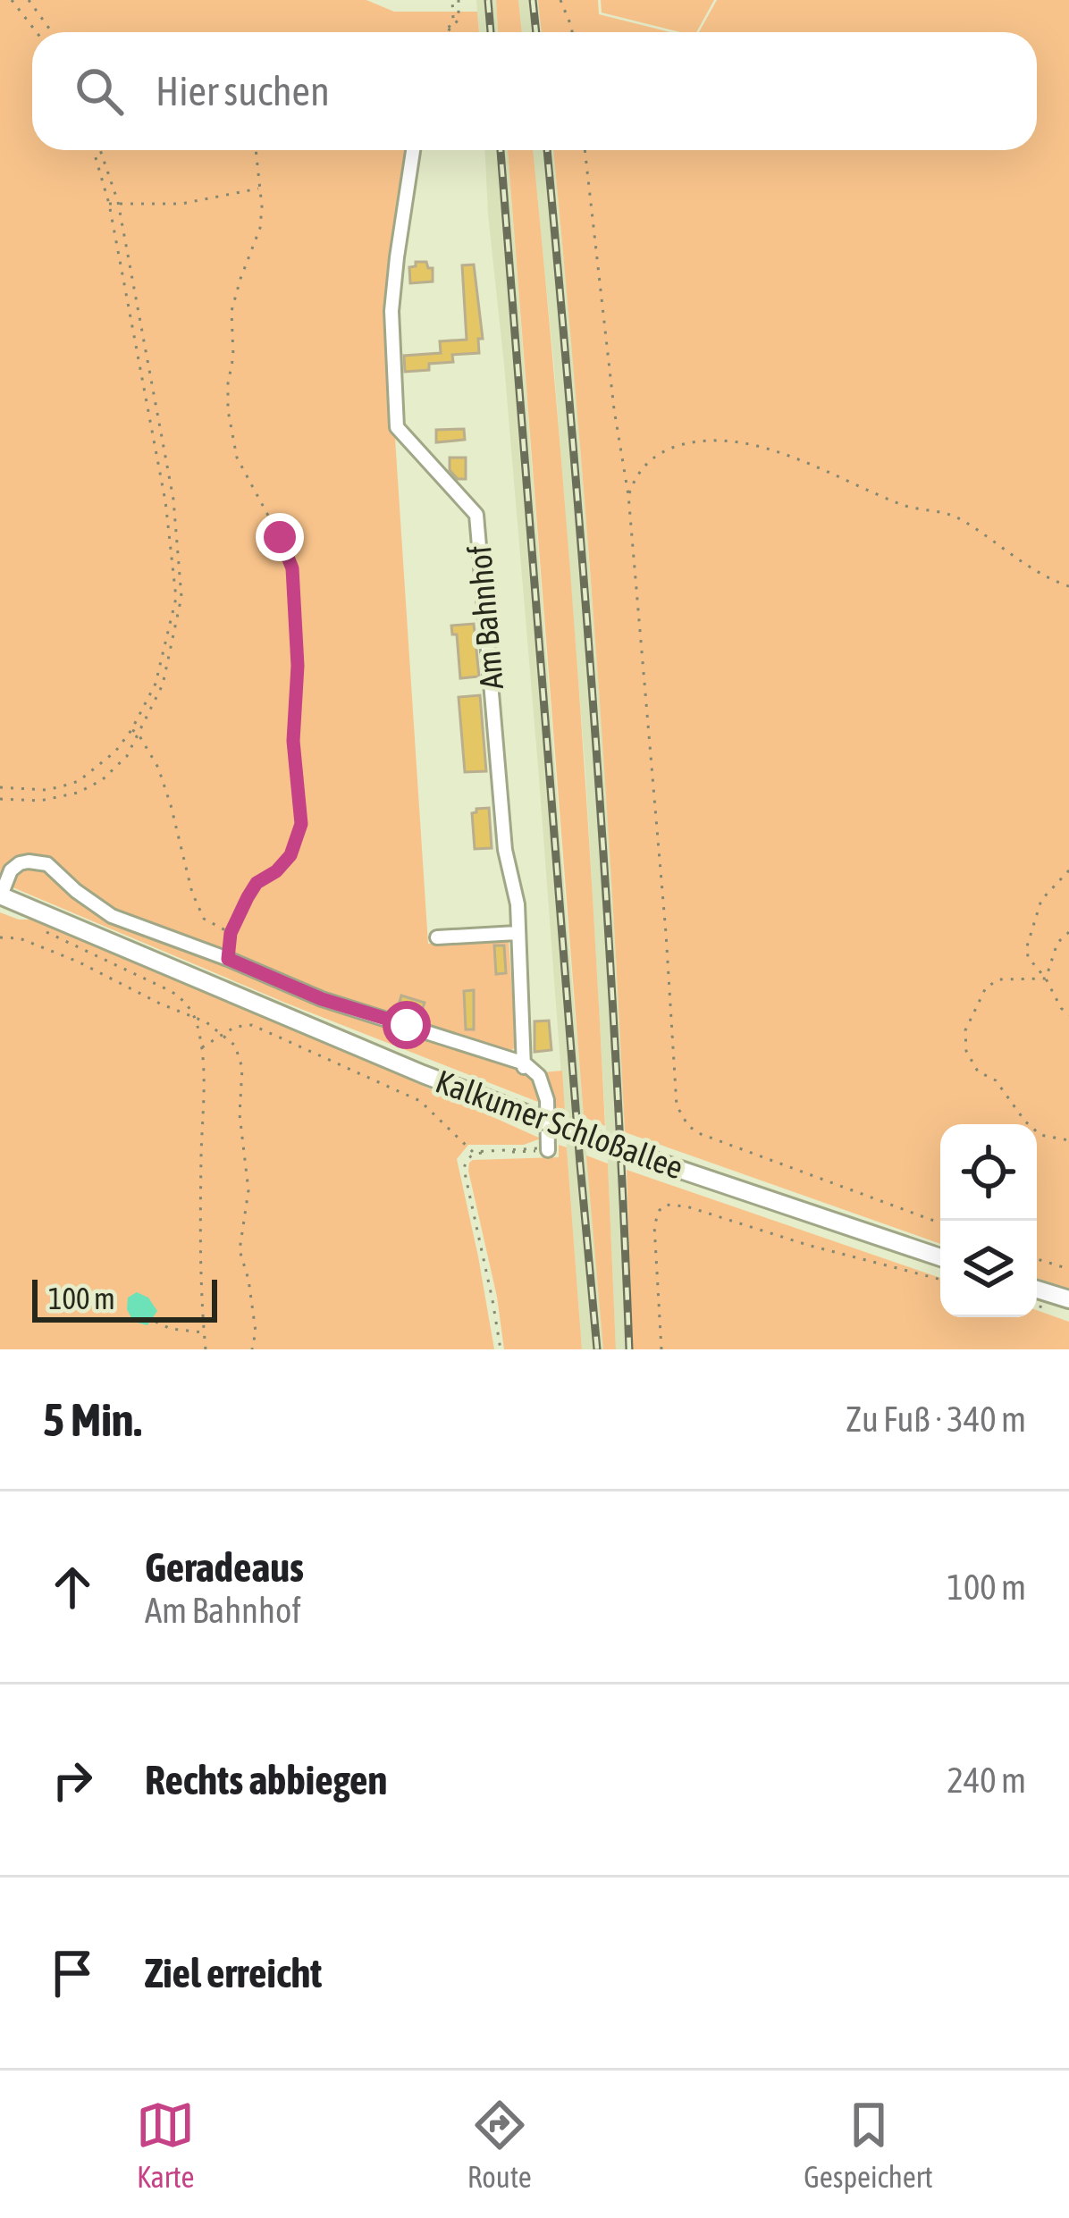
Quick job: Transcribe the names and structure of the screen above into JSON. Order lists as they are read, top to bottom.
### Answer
{
  "streets": {
    "main road": ["Kalkumer Schloßallee"],
    "street": ["Am Bahnhof"]
  },
  "scale_bar": "100 m",
  "page": {
    "search": "Hier suchen",
    "scale": "100 m",
    "heading": ["5 Min.", "Zu Fuß · 340 m"],
    "list": [
      ["Geradeaus", "Am Bahnhof", "100 m"],
      ["Rechts abbiegen", "240 m"],
      "Ziel erreicht"
    ],
    "nav": ["Karte", "Route", "Gespeichert"]
  }
}
